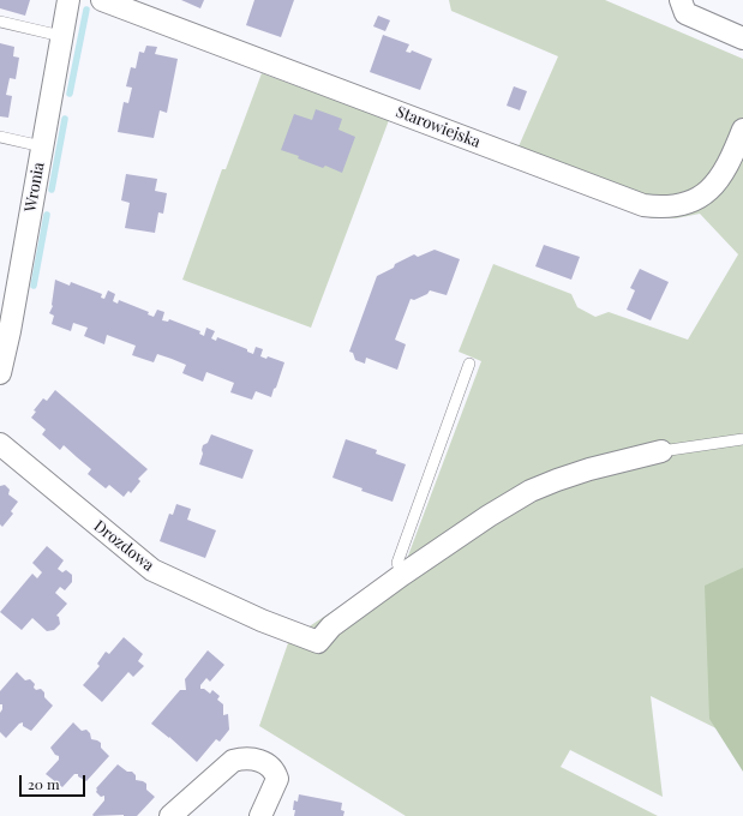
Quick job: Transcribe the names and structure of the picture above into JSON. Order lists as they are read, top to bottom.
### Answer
{
  "streets": {
    "street": ["Starowiejska", "Wronia", "Drozdowa"]
  },
  "scale_bar": "20 m"
}
